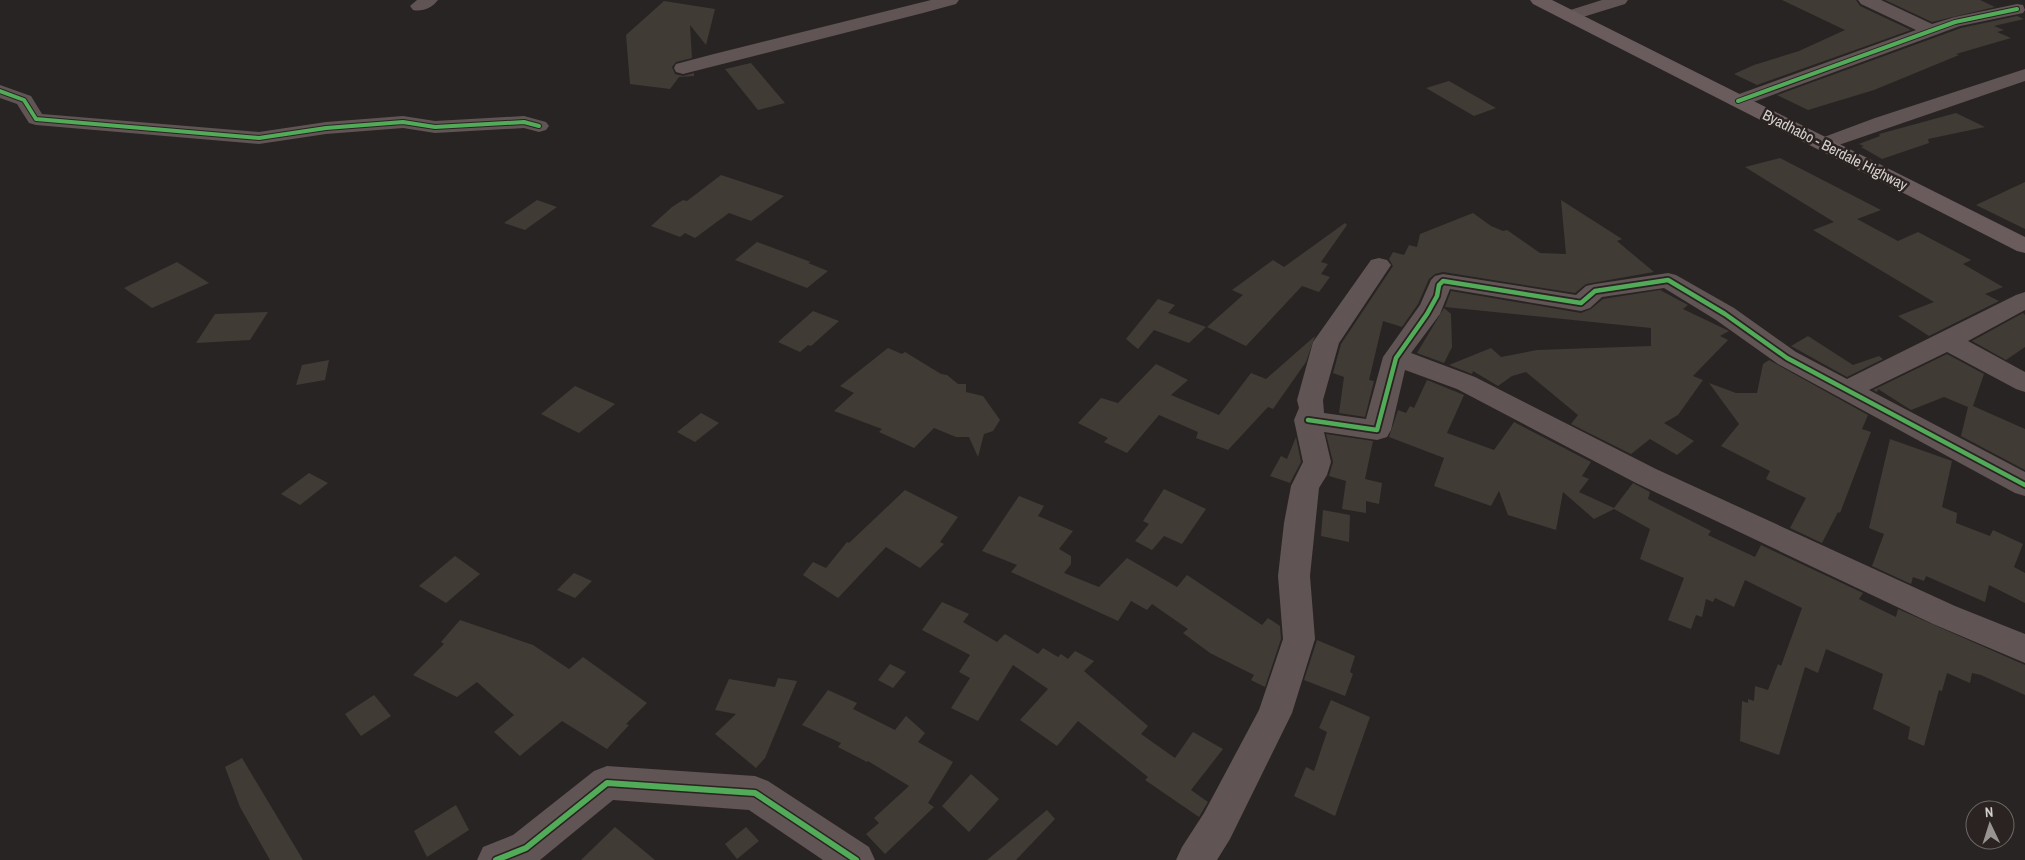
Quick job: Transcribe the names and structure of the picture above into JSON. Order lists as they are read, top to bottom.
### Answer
{
  "streets": {
    "main road": ["Byadhabo - Berdale Highway"]
  },
  "north": "top"
}
